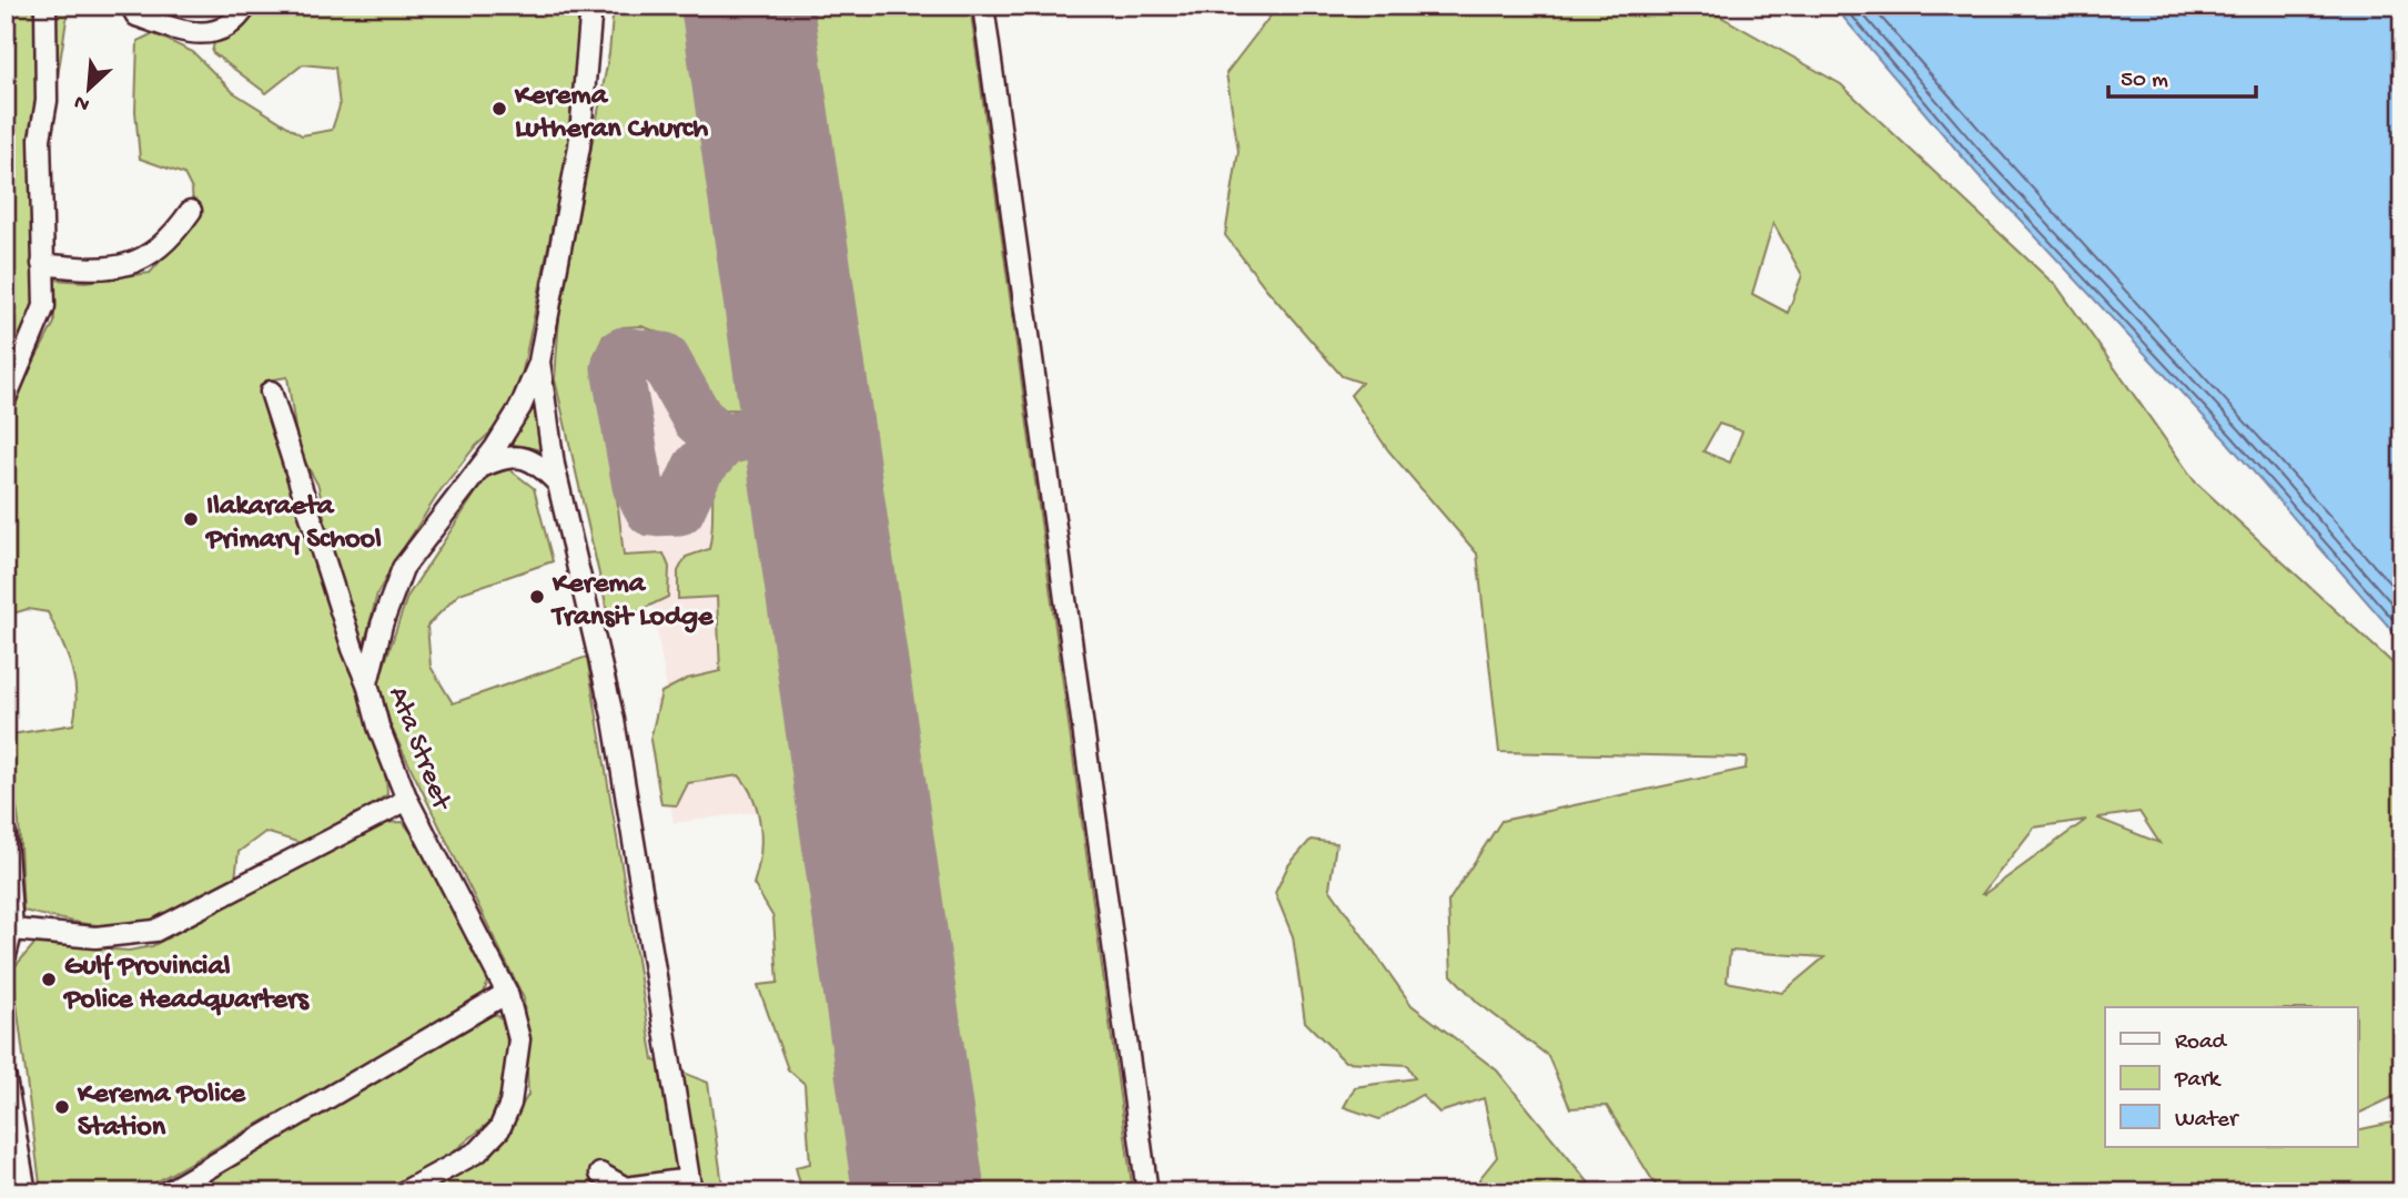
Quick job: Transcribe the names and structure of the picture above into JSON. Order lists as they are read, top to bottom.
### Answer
{
  "streets": {
    "street": ["Ata Street"]
  },
  "places": [
    "Kerema Lutheran Church",
    "Ilakaraeta Primary School",
    "Kerema Transit Lodge",
    "Gulf Provincial Police Headquarters",
    "Kerema Police Station"
  ],
  "legend": ["Road", "Park", "Water"],
  "scale_bar": "50 m",
  "north": "bottom left"
}
